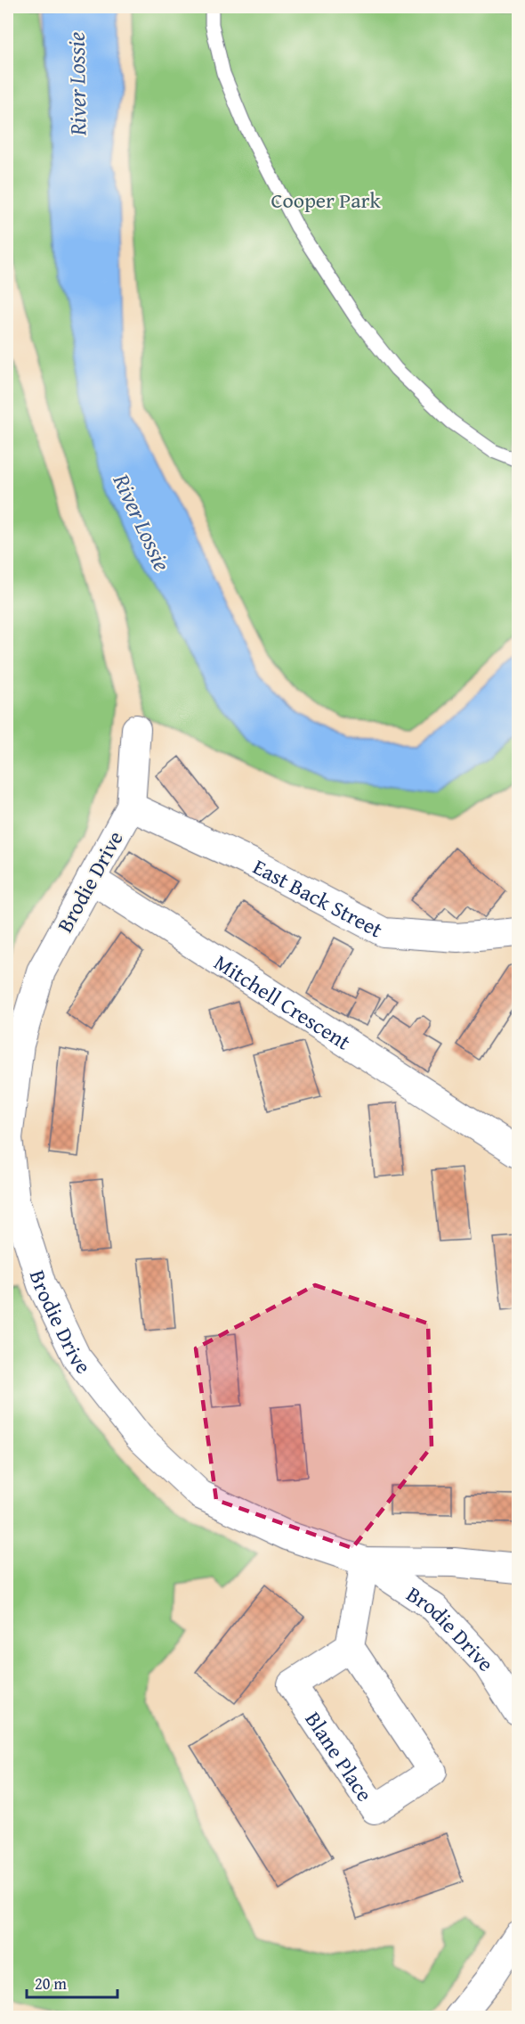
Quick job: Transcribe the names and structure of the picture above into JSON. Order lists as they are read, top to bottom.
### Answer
{
  "streets": {
    "street": [
      "Brodie Drive",
      "East Back Street",
      "Mitchell Crescent",
      "Blane Place"
    ]
  },
  "crossings": [
    ["Brodie Drive", "East Back Street"],
    ["Brodie Drive", "Mitchell Crescent"]
  ],
  "water": ["River Lossie"],
  "parks": ["Cooper Park"],
  "scale_bar": "20 m"
}
